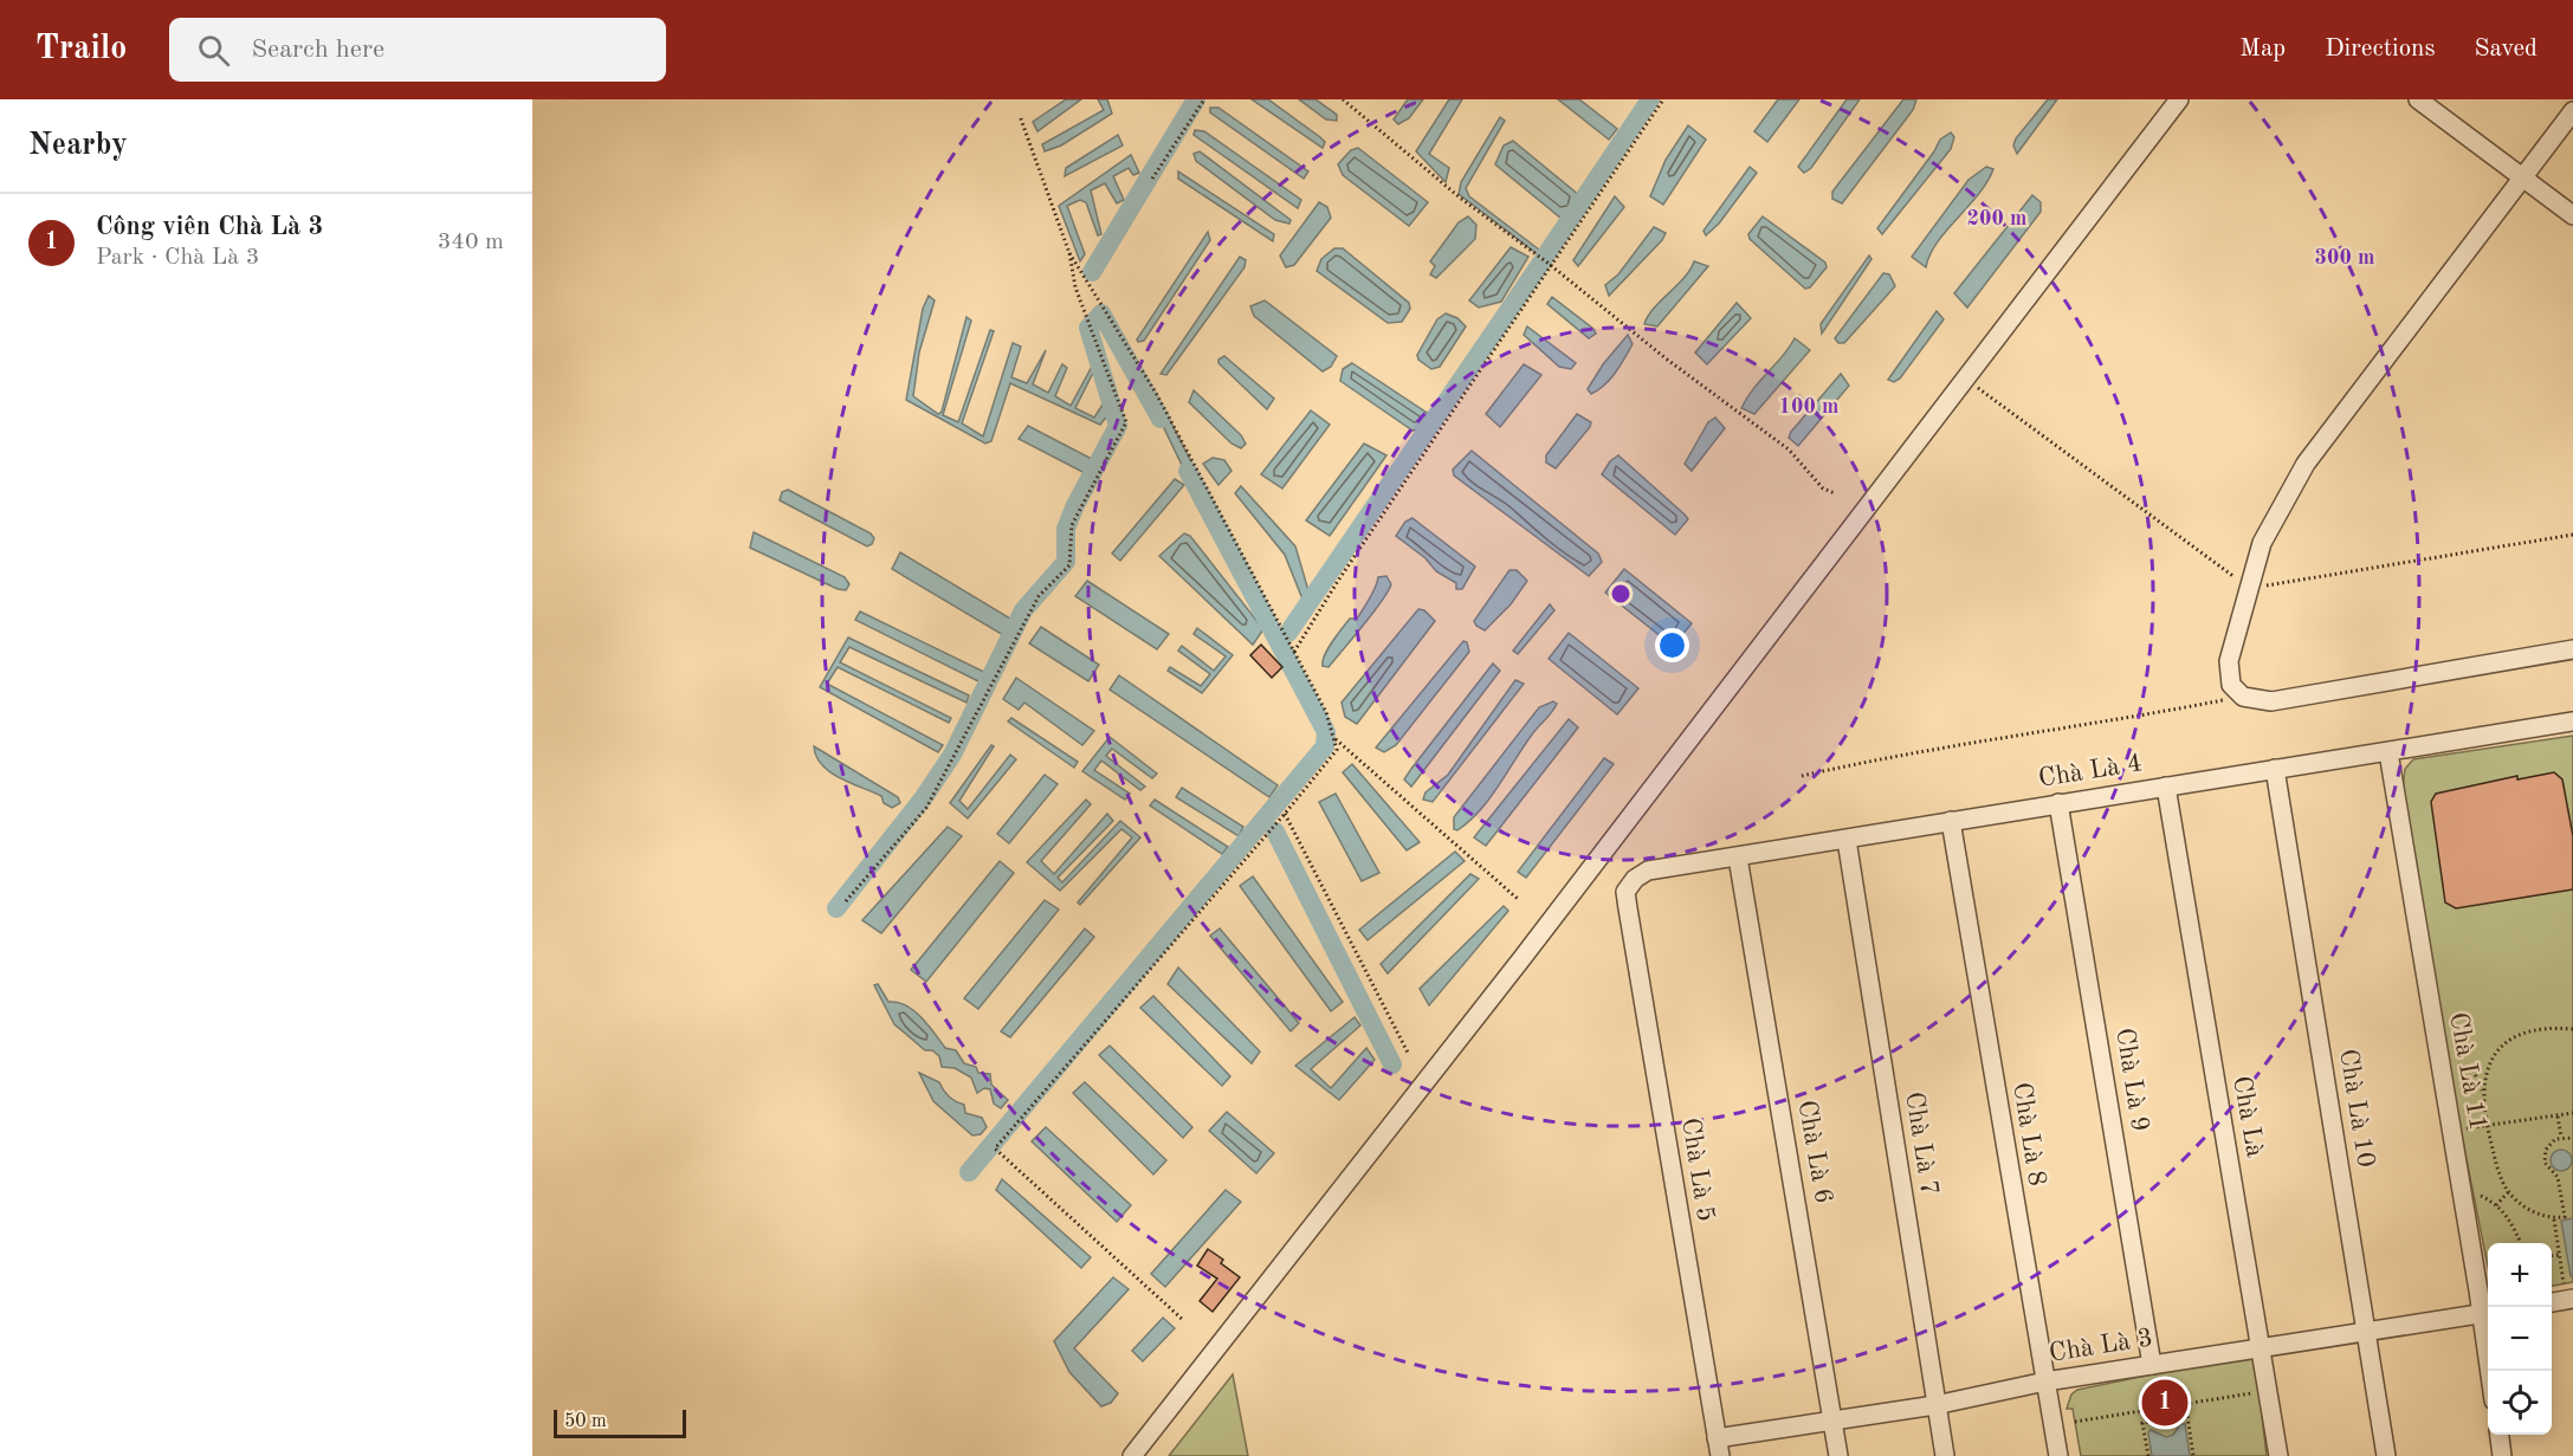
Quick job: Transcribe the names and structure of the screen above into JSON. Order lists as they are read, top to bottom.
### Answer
{
  "streets": {
    "street": [
      "Chà Là 4",
      "Chà Là 11",
      "Chà Là 9",
      "Chà Là 10",
      "Chà Là",
      "Chà Là 8",
      "Chà Là 7",
      "Chà Là 6",
      "Chà Là 5",
      "Chà Là 3"
    ]
  },
  "crossings": [
    ["Chà Là 4", "Chà Là 11"],
    ["Chà Là 4", "Chà Là 9"],
    ["Chà Là 4", "Chà Là 10"],
    ["Chà Là 4", "Chà Là"],
    ["Chà Là 4", "Chà Là 8"],
    ["Chà Là 4", "Chà Là 7"],
    ["Chà Là 4", "Chà Là 6"],
    ["Chà Là 4", "Chà Là 5"],
    ["Chà Là 11", "Chà Là 3"],
    ["Chà Là 9", "Chà Là 3"],
    ["Chà Là 10", "Chà Là 3"],
    ["Chà Là", "Chà Là 3"],
    ["Chà Là 8", "Chà Là 3"],
    ["Chà Là 7", "Chà Là 3"],
    ["Chà Là 6", "Chà Là 3"],
    ["Chà Là 5", "Chà Là 3"]
  ],
  "scale_bar": "50 m",
  "page": {
    "header": "Trailo",
    "search": "Search here",
    "nav": ["Map", "Directions", "Saved"],
    "heading": "Nearby",
    "list": [
      {
        "mark": "1",
        "name": "Công viên Chà Là 3",
        "note": "Park · Chà Là 3",
        "value": "340 m"
      }
    ],
    "map_buttons": ["+", "−"],
    "pins": "1",
    "scale": "50 m"
  },
  "rings": ["200 m", "300 m", "100 m"]
}
